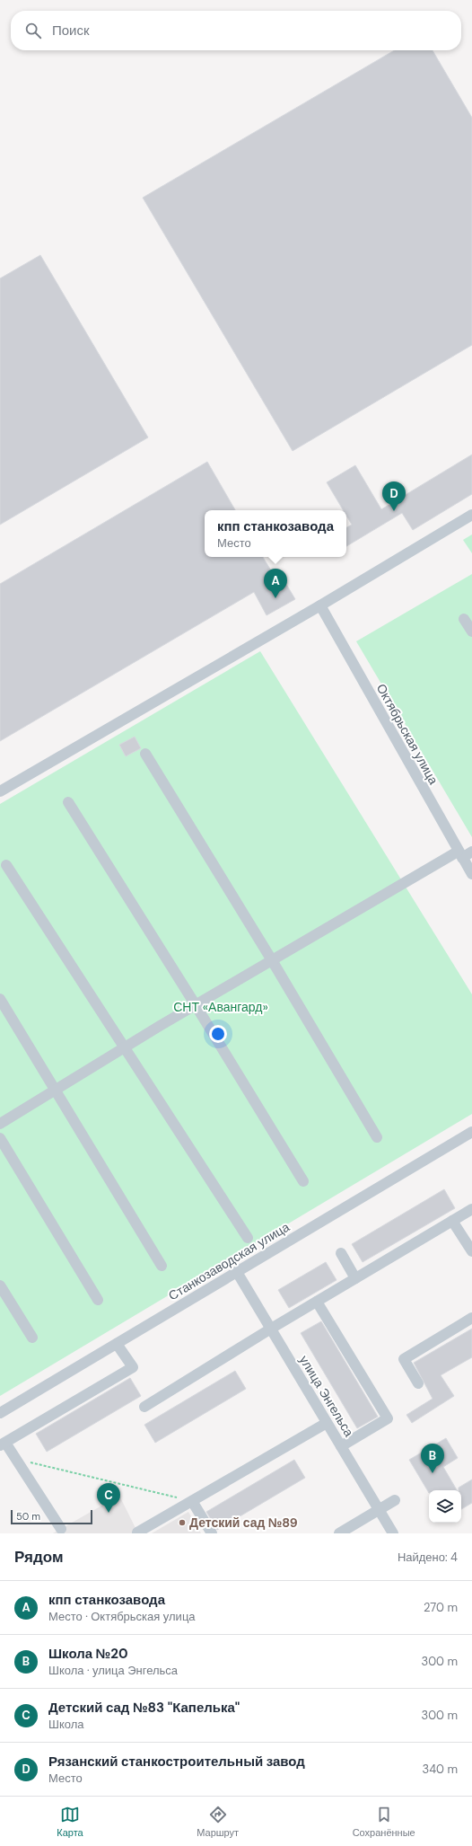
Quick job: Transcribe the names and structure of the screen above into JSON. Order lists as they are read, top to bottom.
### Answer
{
  "streets": {
    "street": ["Октябрьская улица", "Станкозаводская улица", "улица Энгельса"]
  },
  "crossings": [
    ["Станкозаводская улица", "улица Энгельса"]
  ],
  "parks": ["СНТ «Авангард»"],
  "places": ["Детский сад №89"],
  "scale_bar": "50 m",
  "page": {
    "search": "Поиск",
    "pins": [
      "D",
      "A",
      "B",
      "C"
    ],
    "popup": ["кпп станкозавода", "Место"],
    "scale": "50 m",
    "heading": ["Рядом", "Найдено: 4"],
    "list": [
      {
        "mark": "A",
        "name": "кпп станкозавода",
        "note": "Место · Октябрьская улица",
        "value": "270 m"
      },
      {
        "mark": "B",
        "name": "Школа №20",
        "note": "Школа · улица Энгельса",
        "value": "300 m"
      },
      {
        "mark": "C",
        "name": "Детский сад №83 \"Капелька\"",
        "note": "Школа",
        "value": "300 m"
      },
      {
        "mark": "D",
        "name": "Рязанский станкостроительный завод",
        "note": "Место",
        "value": "340 m"
      }
    ],
    "nav": ["Карта", "Маршрут", "Сохранённые"]
  }
}
